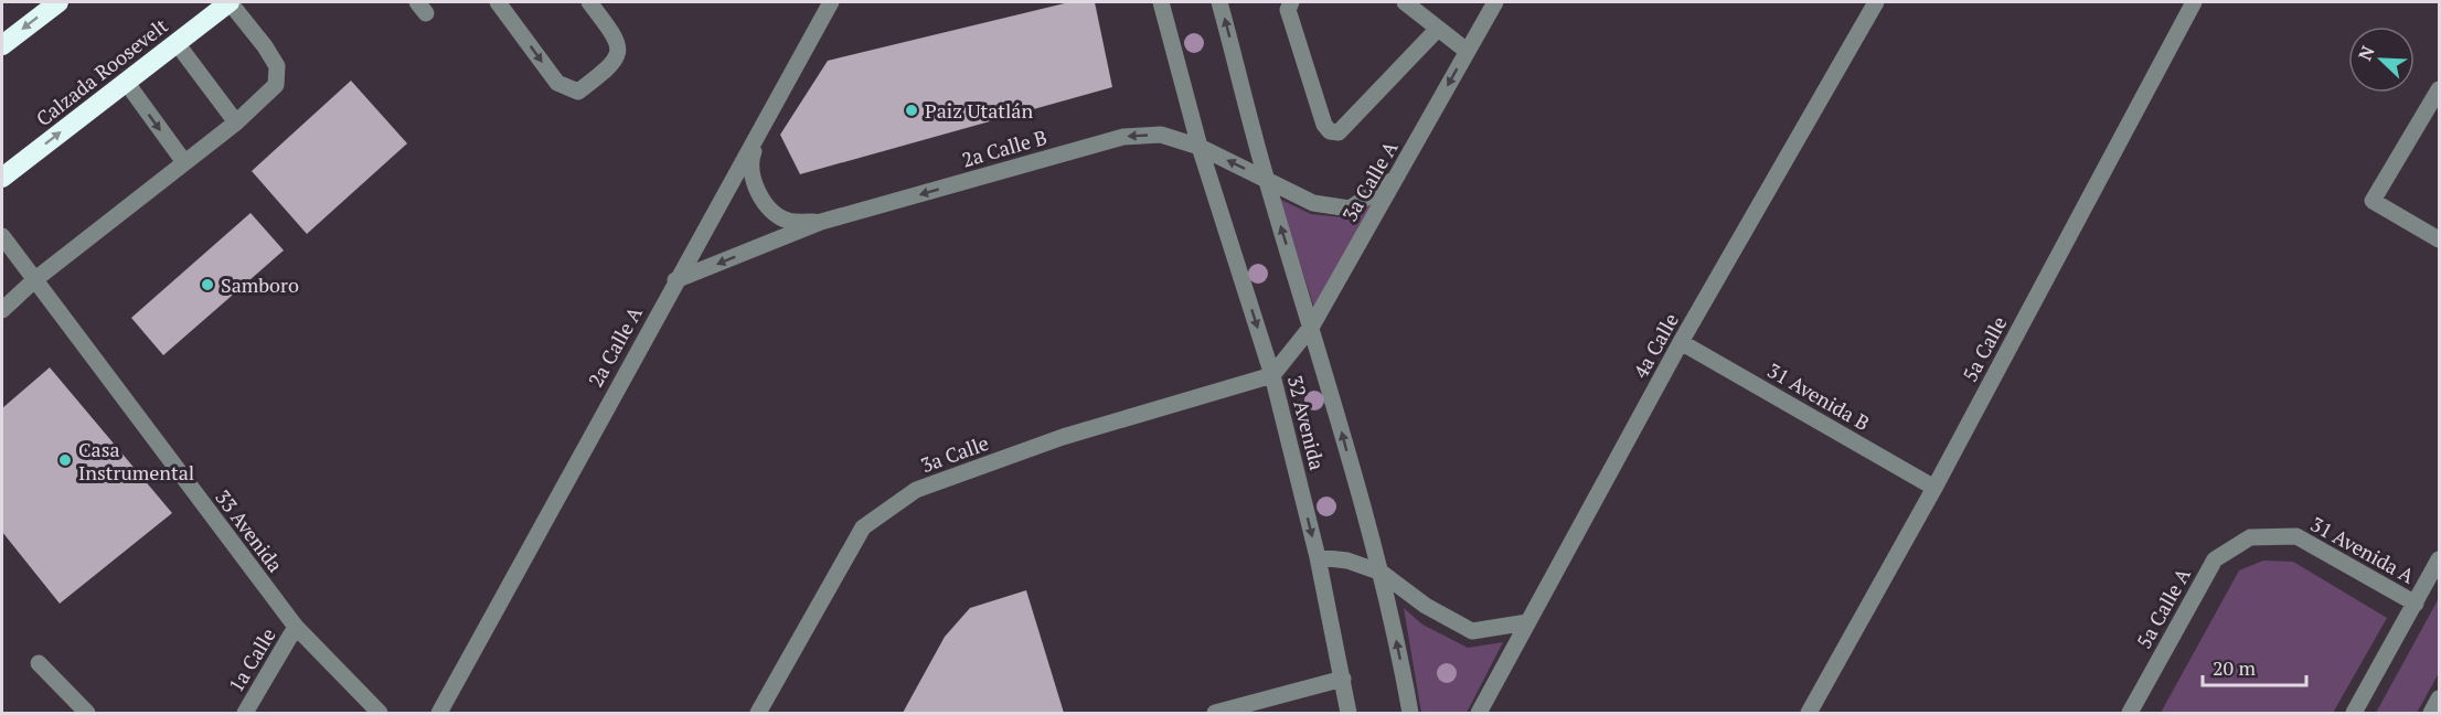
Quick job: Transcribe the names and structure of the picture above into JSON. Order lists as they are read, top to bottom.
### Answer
{
  "streets": {
    "highway": ["Calzada Roosevelt"],
    "street": [
      "2a Calle B",
      "3a Calle A",
      "4a Calle",
      "2a Calle A",
      "5a Calle",
      "31 Avenida B",
      "32 Avenida",
      "3a Calle",
      "33 Avenida",
      "31 Avenida A",
      "5a Calle A",
      "1a Calle"
    ]
  },
  "crossings": [
    ["2a Calle B", "2a Calle A"],
    ["2a Calle B", "32 Avenida"],
    ["3a Calle A", "32 Avenida"],
    ["3a Calle A", "3a Calle"],
    ["4a Calle", "31 Avenida B"],
    ["5a Calle", "31 Avenida B"],
    ["32 Avenida", "3a Calle"],
    ["33 Avenida", "1a Calle"],
    ["31 Avenida A", "5a Calle A"]
  ],
  "one_way": ["2a Calle B"],
  "places": ["Paiz Utatlán", "Samboro", "Casa Instrumental"],
  "scale_bar": "20 m",
  "north": "top left"
}
